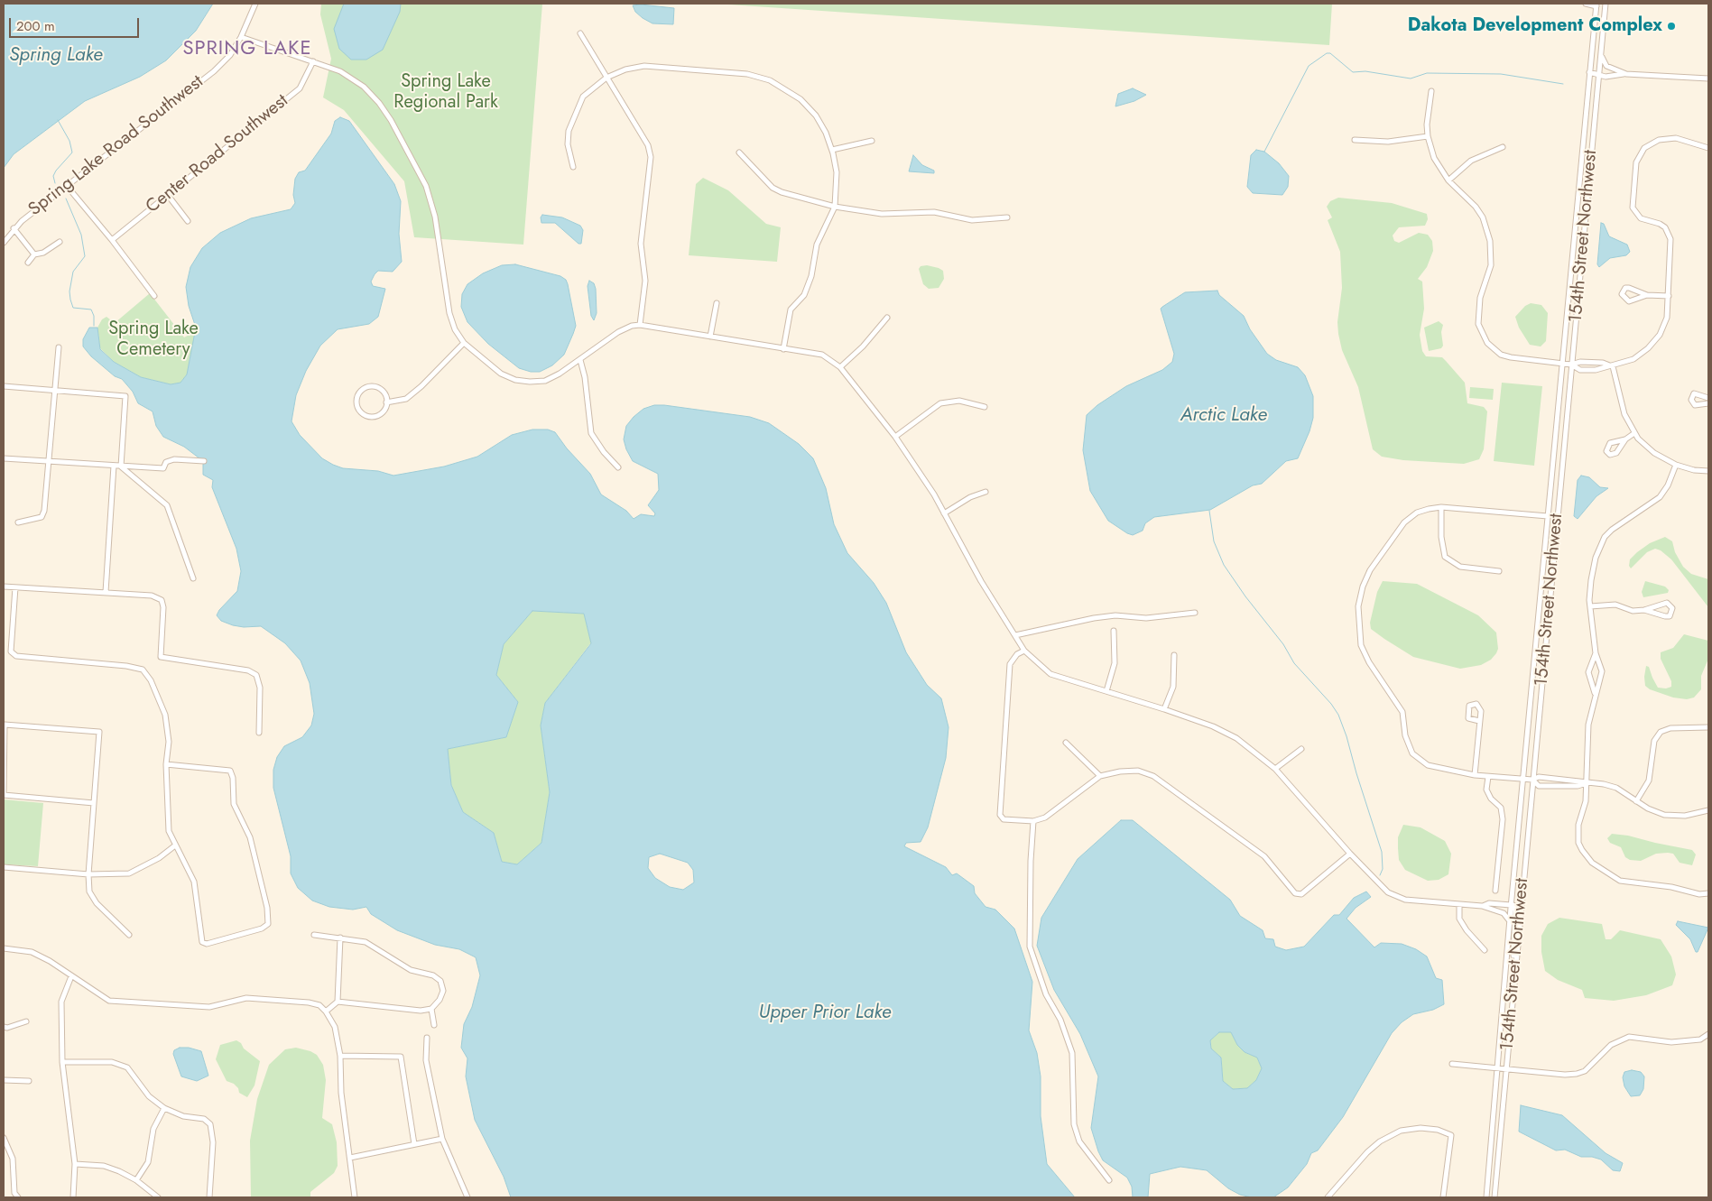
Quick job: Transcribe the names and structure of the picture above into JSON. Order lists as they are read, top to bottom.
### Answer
{
  "streets": {
    "street": ["Spring Lake Road Southwest", "Center Road Southwest", "154th Street Northwest"]
  },
  "districts": ["SPRING LAKE"],
  "water": ["Spring Lake", "Arctic Lake", "Upper Prior Lake"],
  "parks": ["Spring Lake Regional Park", "Spring Lake Cemetery"],
  "places": ["Dakota Development Complex"],
  "scale_bar": "200 m"
}
